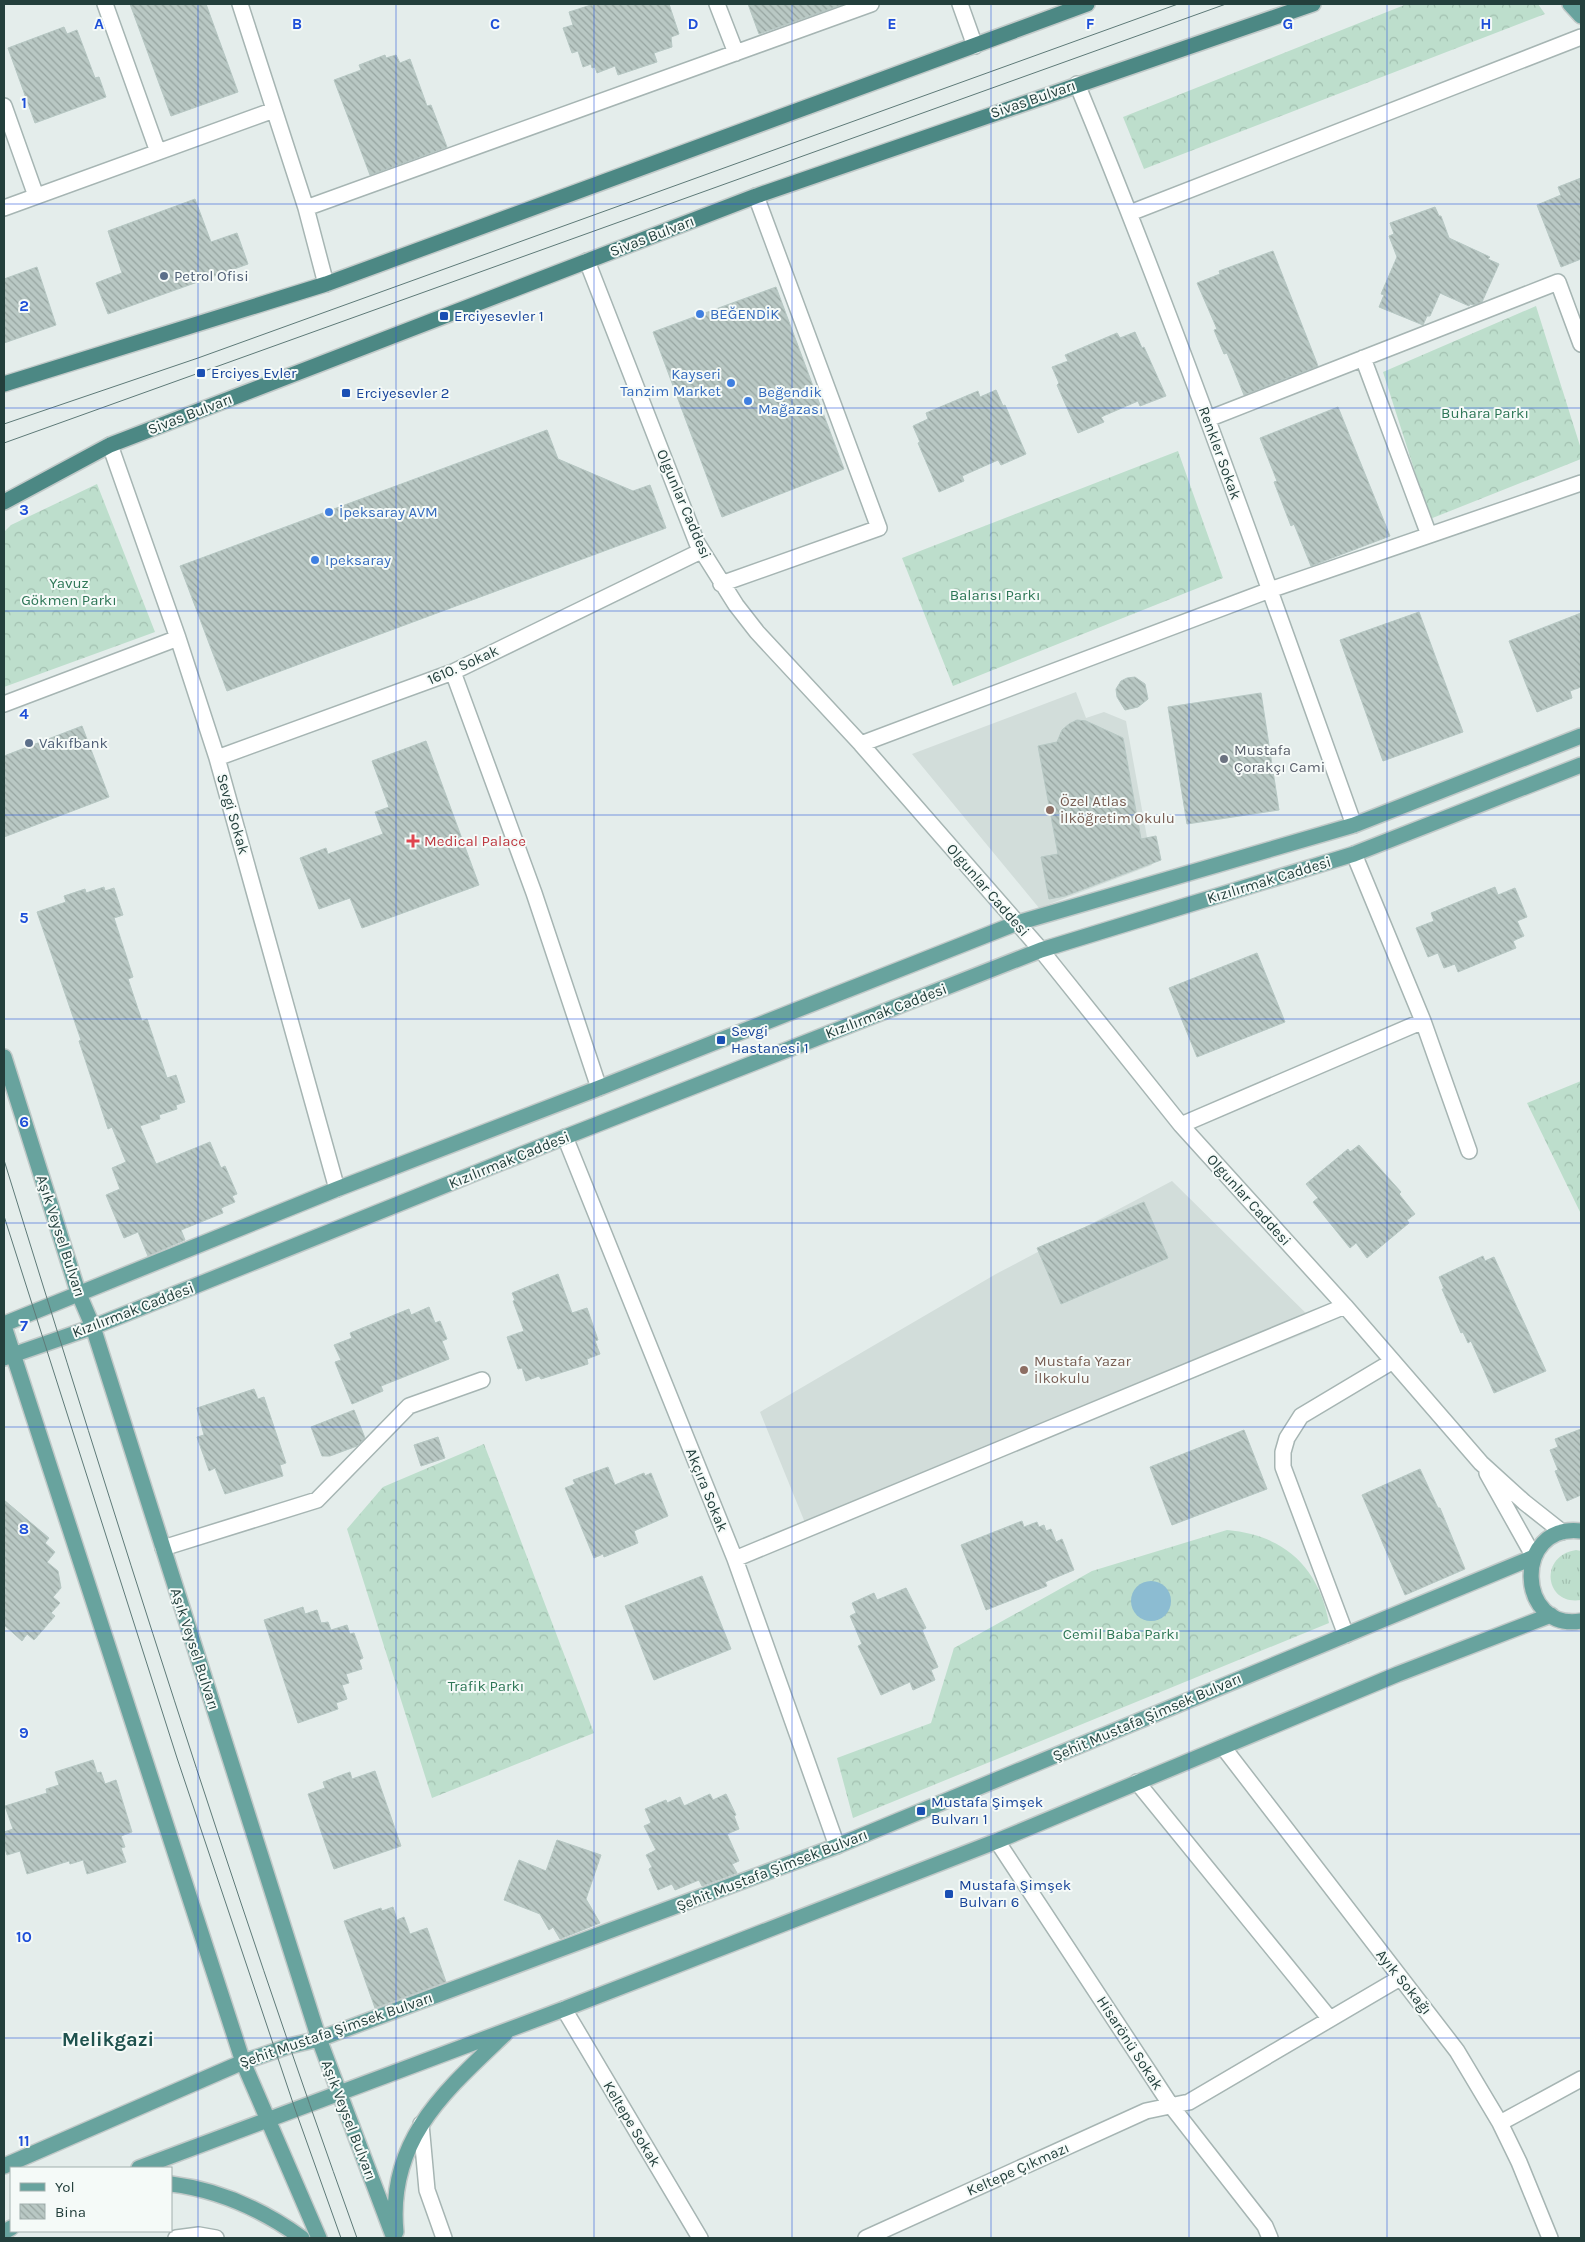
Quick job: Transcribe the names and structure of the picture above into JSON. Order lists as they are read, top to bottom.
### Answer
{
  "streets": {
    "highway": ["Sivas Bulvarı"],
    "main road": ["Kızılırmak Caddesi", "Aşık Veysel Bulvarı", "Şehit Mustafa Şimsek Bulvarı"],
    "street": [
      "Renkler Sokak",
      "Olgunlar Caddesi",
      "1610. Sokak",
      "Sevgi Sokak",
      "Akçıra Sokak",
      "Ayık Sokağı",
      "Hisarönü Sokak",
      "Keltepe Sokak",
      "Keltepe Çıkmazı"
    ]
  },
  "crossings": [
    ["Sivas Bulvarı", "Renkler Sokak"],
    ["Sivas Bulvarı", "Olgunlar Caddesi"],
    ["Sivas Bulvarı", "Sevgi Sokak"],
    ["Renkler Sokak", "Kızılırmak Caddesi"],
    ["Olgunlar Caddesi", "1610. Sokak"],
    ["Olgunlar Caddesi", "Kızılırmak Caddesi"],
    ["1610. Sokak", "Sevgi Sokak"],
    ["Sevgi Sokak", "Kızılırmak Caddesi"],
    ["Kızılırmak Caddesi", "Aşık Veysel Bulvarı"],
    ["Kızılırmak Caddesi", "Akçıra Sokak"],
    ["Aşık Veysel Bulvarı", "Şehit Mustafa Şimsek Bulvarı"],
    ["Akçıra Sokak", "Şehit Mustafa Şimsek Bulvarı"],
    ["Ayık Sokağı", "Keltepe Çıkmazı"],
    ["Hisarönü Sokak", "Keltepe Çıkmazı"]
  ],
  "districts": ["Melikgazi"],
  "parks": [
    "Buhara Parkı",
    "Yavuz Gökmen Parkı",
    "Balarısı Parkı",
    "Cemil Baba Parkı",
    "Trafik Parkı"
  ],
  "places": {
    "other": [
      "Petrol Ofisi",
      "BEĞENDİK",
      "Kayseri Tanzim Market",
      "Beğendik Mağazası",
      "İpeksaray AVM",
      "Ipeksaray",
      "Vakıfbank",
      "Mustafa Çorakçı Cami",
      "Özel Atlas İlköğretim Okulu",
      "Mustafa Yazar İlkokulu"
    ],
    "transit": [
      "Erciyesevler 1",
      "Erciyes Evler",
      "Erciyesevler 2",
      "Sevgi Hastanesi 1",
      "Mustafa Şimşek Bulvarı 1",
      "Mustafa Şimşek Bulvarı 6"
    ],
    "health": ["Medical Palace"]
  },
  "legend": ["Yol", "Bina"],
  "grid": {
    "columns": [
      "A",
      "B",
      "C",
      "D",
      "E",
      "F",
      "G",
      "H"
    ],
    "rows": [
      "1",
      "2",
      "3",
      "4",
      "5",
      "6",
      "7",
      "8",
      "9",
      "10",
      "11"
    ]
  }
}
